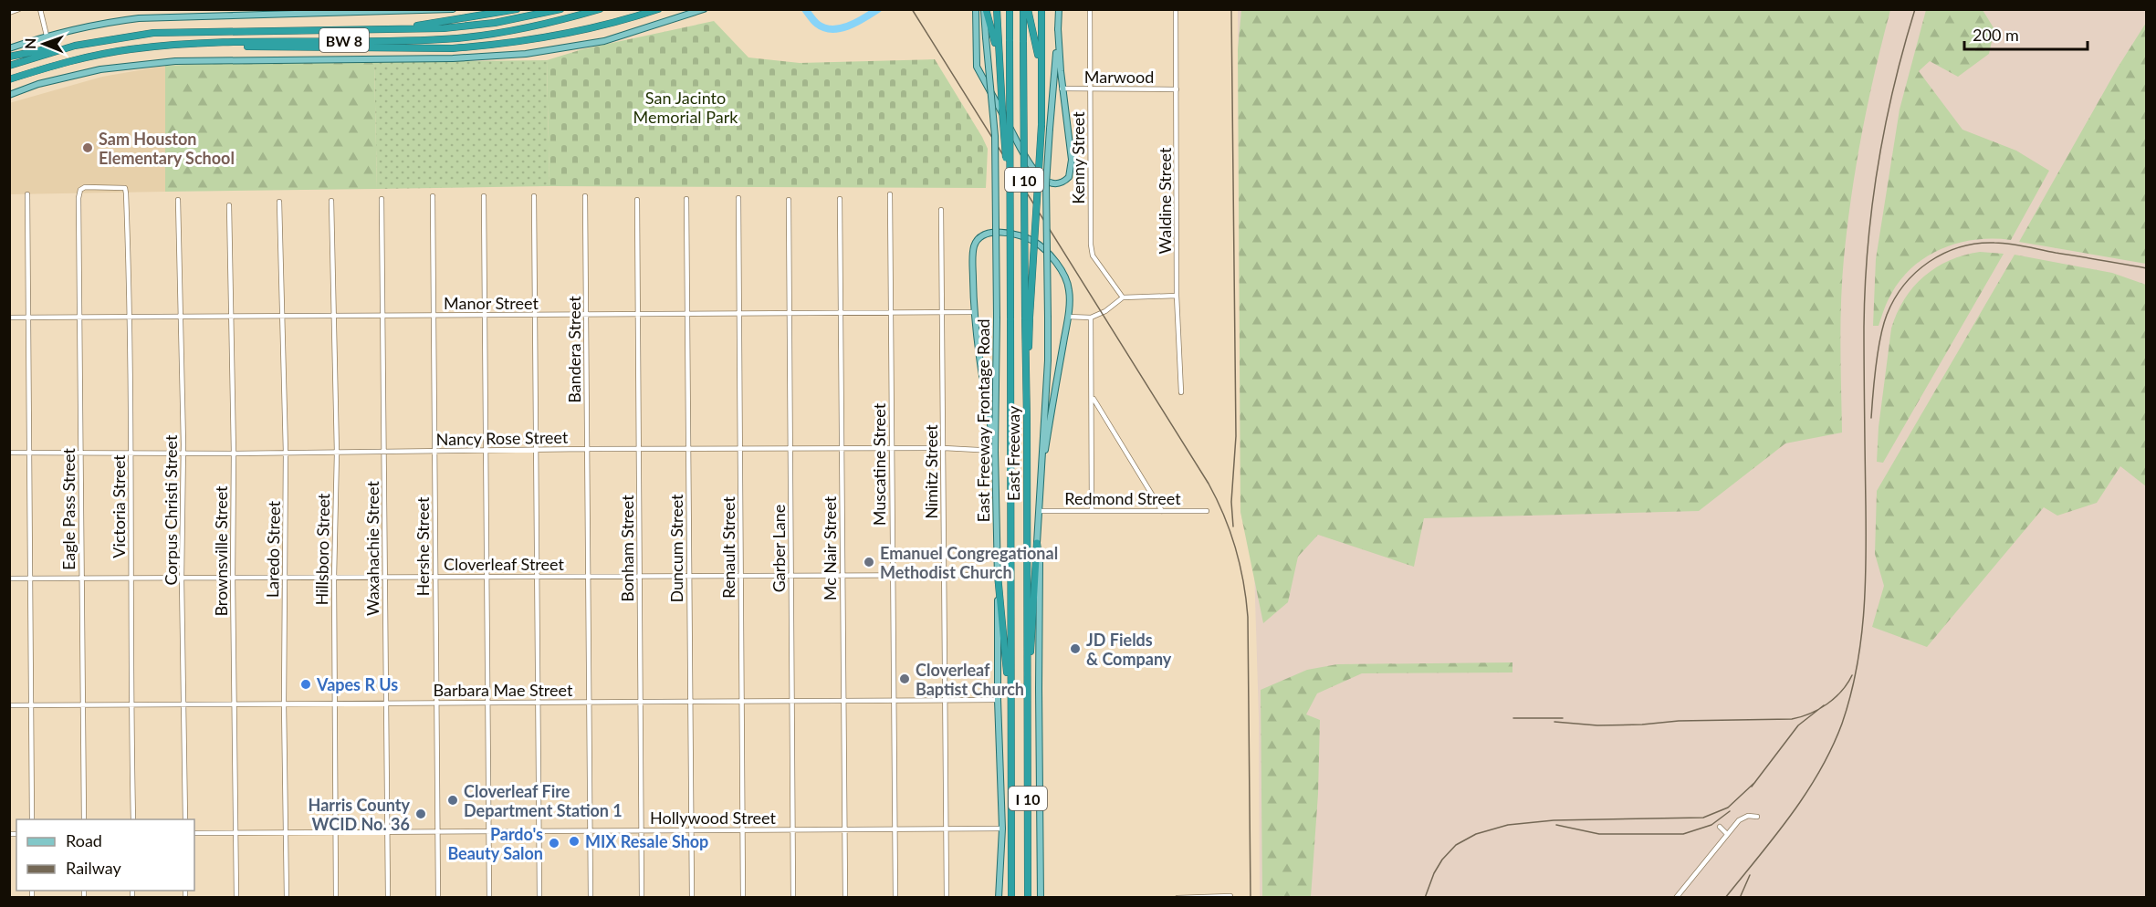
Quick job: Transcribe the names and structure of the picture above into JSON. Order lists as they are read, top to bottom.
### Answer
{
  "streets": {
    "highway": ["BW 8", "I 10", "East Freeway"],
    "main road": ["East Freeway Frontage Road"],
    "street": [
      "Marwood",
      "Kenny Street",
      "Waldine Street",
      "Manor Street",
      "Bandera Street",
      "Nancy Rose Street",
      "Muscatine Street",
      "Nimitz Street",
      "Redmond Street",
      "Victoria Street",
      "Eagle Pass Street",
      "Corpus Christi Street",
      "Hershe Street",
      "Renault Street",
      "Waxahachie Street",
      "Bonham Street",
      "Duncum Street",
      "Garber Lane",
      "Mc Nair Street",
      "Laredo Street",
      "Hillsboro Street",
      "Brownsville Street",
      "Cloverleaf Street",
      "Barbara Mae Street",
      "Hollywood Street"
    ]
  },
  "crossings": [
    ["Marwood", "Kenny Street"],
    ["Marwood", "Waldine Street"],
    ["Manor Street", "Bandera Street"],
    ["Manor Street", "Muscatine Street"],
    ["Manor Street", "Nimitz Street"],
    ["Manor Street", "Victoria Street"],
    ["Manor Street", "Eagle Pass Street"],
    ["Manor Street", "Corpus Christi Street"],
    ["Manor Street", "Hershe Street"],
    ["Manor Street", "Renault Street"],
    ["Manor Street", "Waxahachie Street"],
    ["Manor Street", "Bonham Street"],
    ["Manor Street", "Duncum Street"],
    ["Manor Street", "Garber Lane"],
    ["Manor Street", "Mc Nair Street"],
    ["Manor Street", "Laredo Street"],
    ["Manor Street", "Hillsboro Street"],
    ["Manor Street", "Brownsville Street"],
    ["Bandera Street", "Nancy Rose Street"],
    ["Bandera Street", "Cloverleaf Street"],
    ["Bandera Street", "Barbara Mae Street"],
    ["Bandera Street", "Hollywood Street"],
    ["East Freeway Frontage Road", "Nancy Rose Street"],
    ["East Freeway Frontage Road", "Cloverleaf Street"],
    ["East Freeway Frontage Road", "Barbara Mae Street"],
    ["East Freeway Frontage Road", "Hollywood Street"],
    ["Nancy Rose Street", "Muscatine Street"],
    ["Nancy Rose Street", "Nimitz Street"],
    ["Nancy Rose Street", "Victoria Street"],
    ["Nancy Rose Street", "Eagle Pass Street"],
    ["Nancy Rose Street", "Corpus Christi Street"],
    ["Nancy Rose Street", "Hershe Street"],
    ["Nancy Rose Street", "Renault Street"],
    ["Nancy Rose Street", "Waxahachie Street"],
    ["Nancy Rose Street", "Bonham Street"],
    ["Nancy Rose Street", "Duncum Street"],
    ["Nancy Rose Street", "Garber Lane"],
    ["Nancy Rose Street", "Mc Nair Street"],
    ["Nancy Rose Street", "Laredo Street"],
    ["Nancy Rose Street", "Hillsboro Street"],
    ["Nancy Rose Street", "Brownsville Street"],
    ["Muscatine Street", "Cloverleaf Street"],
    ["Muscatine Street", "Barbara Mae Street"],
    ["Muscatine Street", "Hollywood Street"],
    ["Nimitz Street", "Cloverleaf Street"],
    ["Nimitz Street", "Barbara Mae Street"],
    ["Nimitz Street", "Hollywood Street"],
    ["Victoria Street", "Eagle Pass Street"],
    ["Victoria Street", "Cloverleaf Street"],
    ["Victoria Street", "Barbara Mae Street"],
    ["Eagle Pass Street", "Cloverleaf Street"],
    ["Eagle Pass Street", "Barbara Mae Street"],
    ["Corpus Christi Street", "Cloverleaf Street"],
    ["Corpus Christi Street", "Barbara Mae Street"],
    ["Hershe Street", "Cloverleaf Street"],
    ["Hershe Street", "Barbara Mae Street"],
    ["Hershe Street", "Hollywood Street"],
    ["Renault Street", "Cloverleaf Street"],
    ["Renault Street", "Barbara Mae Street"],
    ["Renault Street", "Hollywood Street"],
    ["Waxahachie Street", "Cloverleaf Street"],
    ["Waxahachie Street", "Barbara Mae Street"],
    ["Waxahachie Street", "Hollywood Street"],
    ["Bonham Street", "Cloverleaf Street"],
    ["Bonham Street", "Barbara Mae Street"],
    ["Bonham Street", "Hollywood Street"],
    ["Duncum Street", "Cloverleaf Street"],
    ["Duncum Street", "Barbara Mae Street"],
    ["Duncum Street", "Hollywood Street"],
    ["Garber Lane", "Cloverleaf Street"],
    ["Garber Lane", "Barbara Mae Street"],
    ["Garber Lane", "Hollywood Street"],
    ["Mc Nair Street", "Cloverleaf Street"],
    ["Mc Nair Street", "Barbara Mae Street"],
    ["Mc Nair Street", "Hollywood Street"],
    ["Laredo Street", "Cloverleaf Street"],
    ["Laredo Street", "Barbara Mae Street"],
    ["Laredo Street", "Hollywood Street"],
    ["Hillsboro Street", "Cloverleaf Street"],
    ["Hillsboro Street", "Barbara Mae Street"],
    ["Hillsboro Street", "Hollywood Street"],
    ["Brownsville Street", "Cloverleaf Street"],
    ["Brownsville Street", "Barbara Mae Street"],
    ["Brownsville Street", "Hollywood Street"]
  ],
  "parks": ["San Jacinto Memorial Park"],
  "places": [
    "Sam Houston Elementary School",
    "Emanuel Congregational Methodist Church",
    "JD Fields & Company",
    "Cloverleaf Baptist Church",
    "Vapes R Us",
    "Cloverleaf Fire Department Station 1",
    "Harris County WCID No. 36",
    "MIX Resale Shop",
    "Pardo's Beauty Salon"
  ],
  "legend": ["Road", "Railway"],
  "scale_bar": "200 m",
  "north": "left"
}
